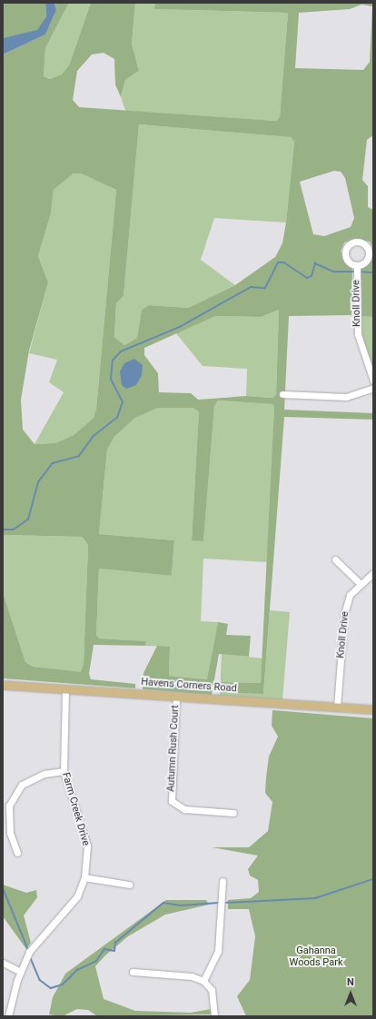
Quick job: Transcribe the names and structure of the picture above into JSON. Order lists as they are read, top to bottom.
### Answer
{
  "streets": {
    "main road": ["Havens Corners Road"],
    "street": ["Knoll Drive", "Autumn Rush Court", "Farm Creek Drive"]
  },
  "crossings": [
    ["Knoll Drive", "Havens Corners Road"],
    ["Havens Corners Road", "Autumn Rush Court"],
    ["Havens Corners Road", "Farm Creek Drive"]
  ],
  "parks": ["Gahanna Woods Park"],
  "north": "top"
}
